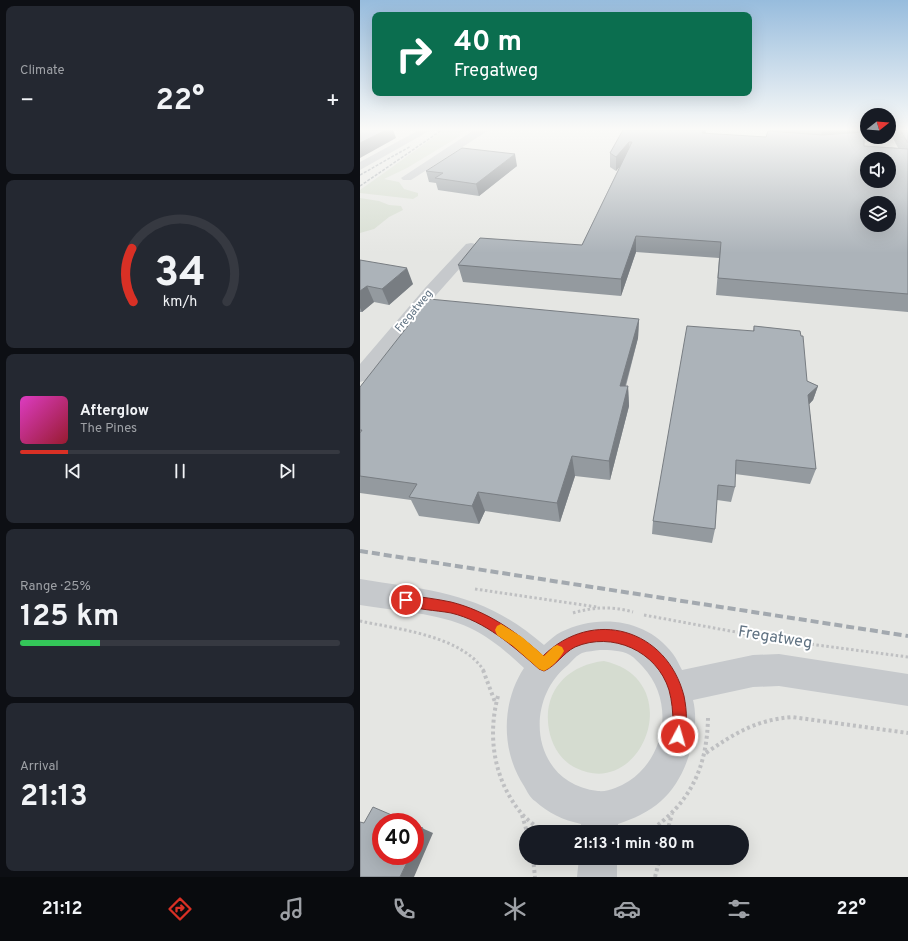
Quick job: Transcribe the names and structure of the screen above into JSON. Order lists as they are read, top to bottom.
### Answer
{
  "streets": {
    "street": ["Fregatweg"]
  },
  "north": "right",
  "page": {
    "tile": [
      "Climate",
      ["Range · 25%", "125 km"],
      ["Arrival", "21:13"]
    ],
    "turn": ["40 m", "Fregatweg"],
    "heat": ["−", "22°", "+"],
    "song": ["Afterglow", "The Pines"],
    "limit": "40",
    "trip": "21:13 · 1 min · 80 m",
    "tabs": ["21:12", "22°"],
    "gauge": ["34", "km/h"]
  }
}
